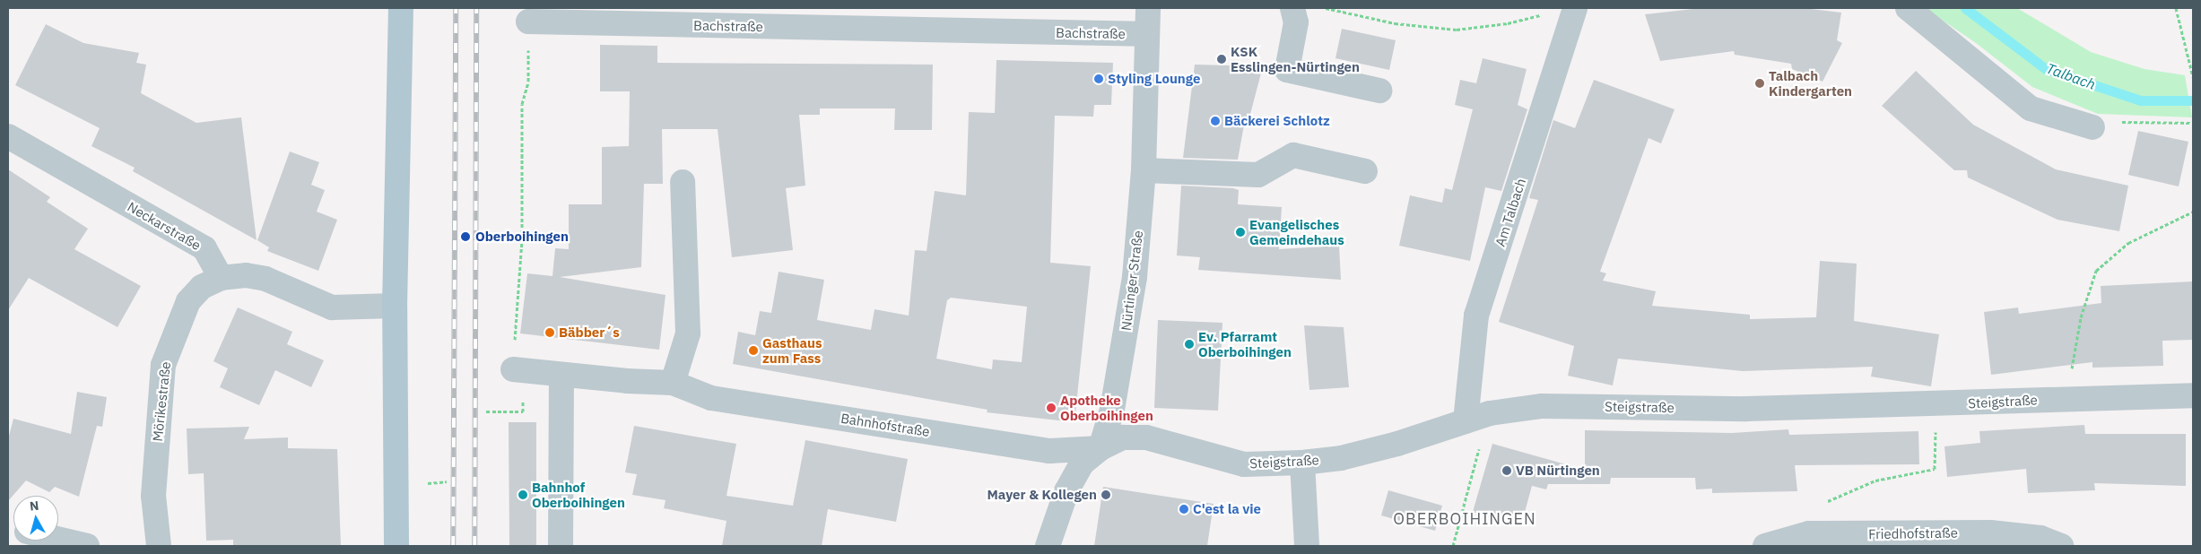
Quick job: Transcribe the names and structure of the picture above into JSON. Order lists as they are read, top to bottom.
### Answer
{
  "streets": {
    "street": [
      "Bachstraße",
      "Am Talbach",
      "Neckarstraße",
      "Nürtinger Straße",
      "Mörikestraße",
      "Steigstraße",
      "Bahnhofstraße",
      "Friedhofstraße"
    ]
  },
  "crossings": [
    ["Bachstraße", "Nürtinger Straße"],
    ["Am Talbach", "Steigstraße"],
    ["Neckarstraße", "Mörikestraße"],
    ["Nürtinger Straße", "Steigstraße"],
    ["Nürtinger Straße", "Bahnhofstraße"],
    ["Steigstraße", "Bahnhofstraße"]
  ],
  "districts": ["OBERBOIHINGEN"],
  "water": ["Talbach"],
  "places": [
    "KSK Esslingen-Nürtingen",
    "Styling Lounge",
    "Talbach Kindergarten",
    "Bäckerei Schlotz",
    "Evangelisches Gemeindehaus",
    "Oberboihingen",
    "Bäbber´s",
    "Ev. Pfarramt Oberboihingen",
    "Gasthaus zum Fass",
    "Apotheke Oberboihingen",
    "VB Nürtingen",
    "Bahnhof Oberboihingen",
    "Mayer & Kollegen",
    "C'est la vie"
  ],
  "north": "top"
}
